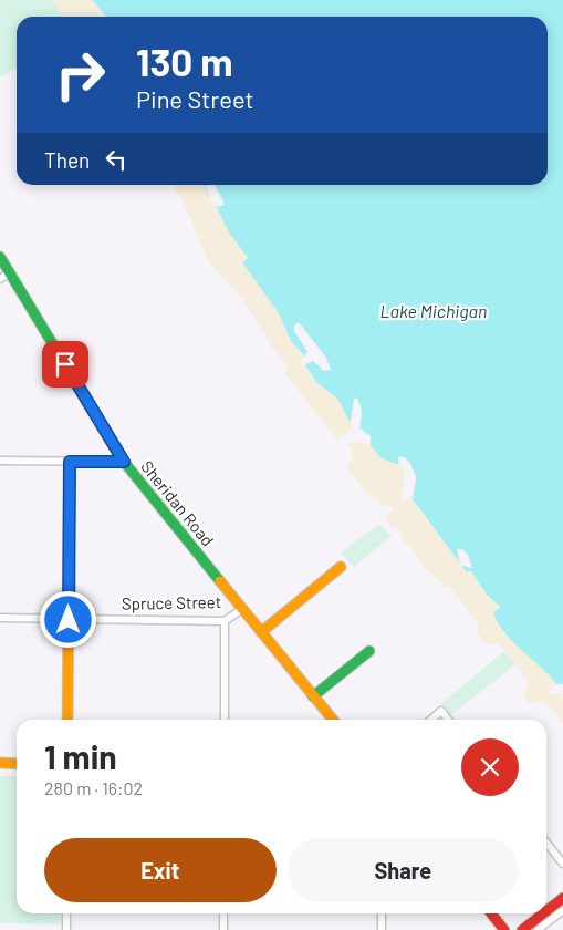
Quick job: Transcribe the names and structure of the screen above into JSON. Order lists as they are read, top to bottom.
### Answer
{
  "streets": {
    "street": ["Sheridan Road", "Spruce Street"]
  },
  "crossings": [
    ["Sheridan Road", "Spruce Street"]
  ],
  "water": ["Lake Michigan"],
  "page": {
    "turn": ["130 m", "Pine Street"],
    "then": "Then",
    "heading": ["1 min", "280 m · 16:02"],
    "buttons": ["Exit", "Share"]
  }
}
